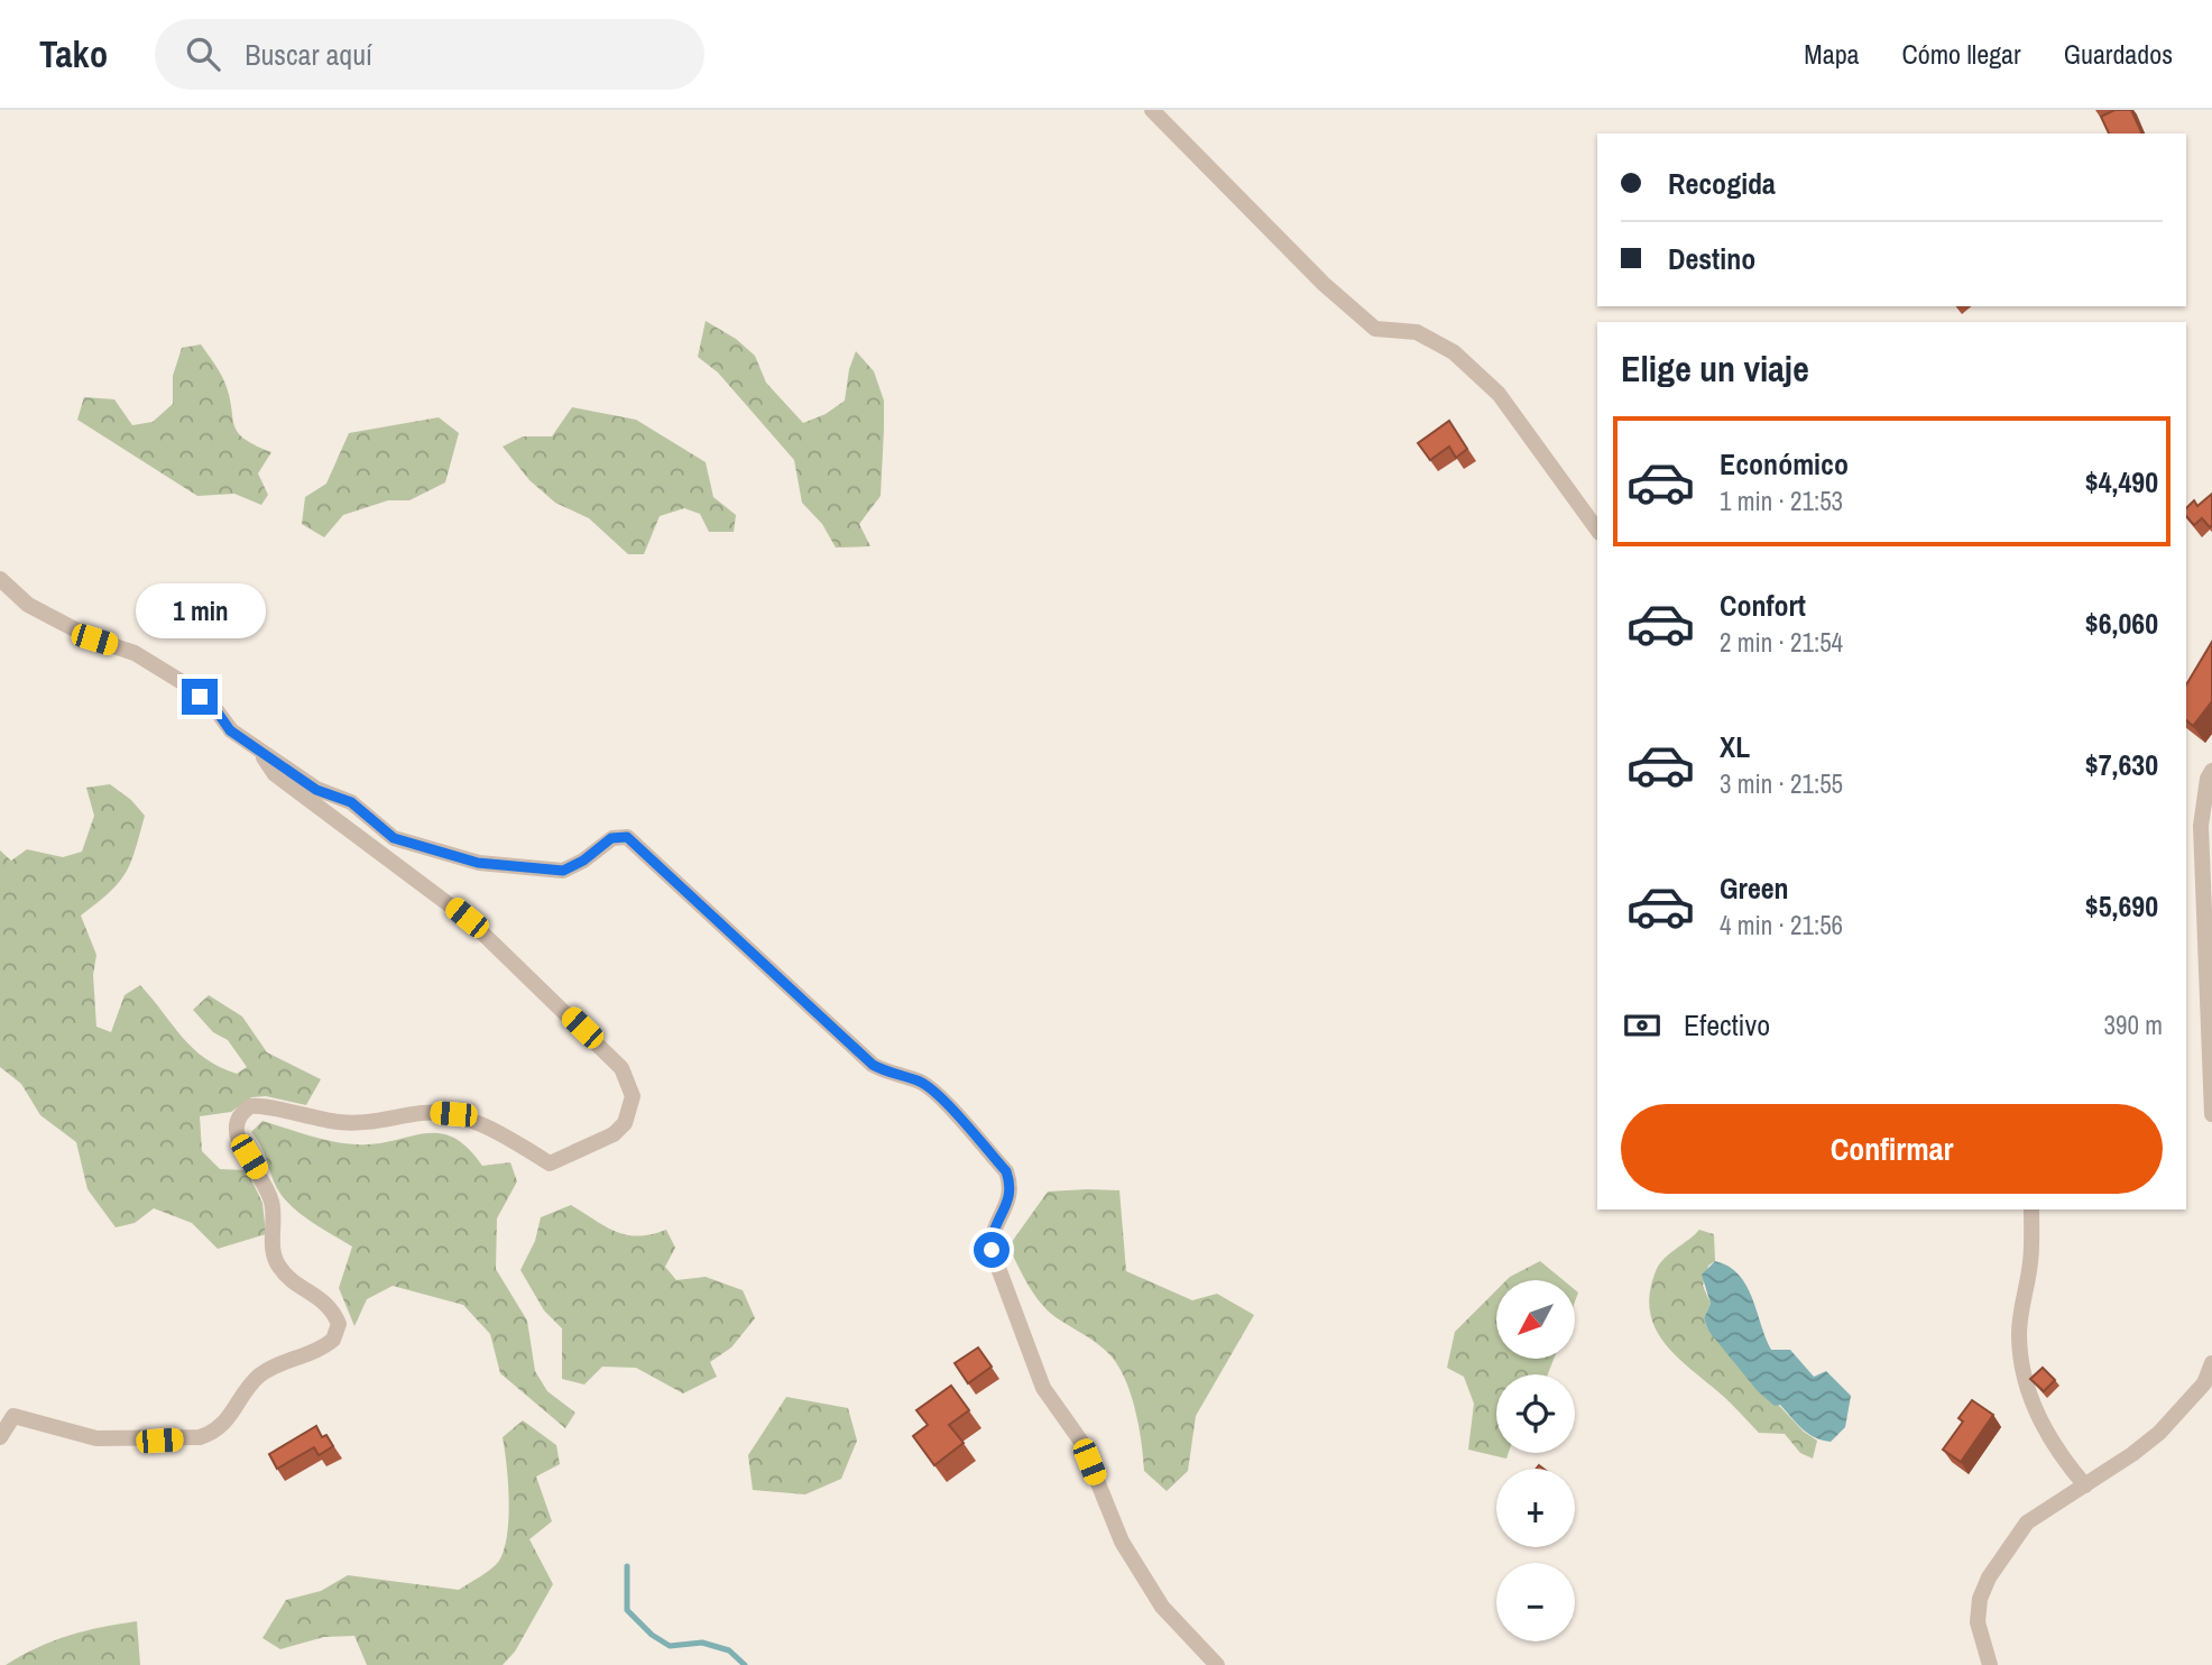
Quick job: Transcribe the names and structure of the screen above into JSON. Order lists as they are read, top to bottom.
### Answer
{
  "north": "bottom left",
  "page": {
    "header": "Tako",
    "search": "Buscar aquí",
    "nav": ["Mapa", "Cómo llegar", "Guardados"],
    "banner": ["Recogida", "Destino"],
    "heading": "Elige un viaje",
    "list": [
      {
        "name": "Económico",
        "note": "1 min · 21:53",
        "value": "$4,490"
      },
      {
        "name": "Confort",
        "note": "2 min · 21:54",
        "value": "$6,060"
      },
      {
        "name": "XL",
        "note": "3 min · 21:55",
        "value": "$7,630"
      },
      {
        "name": "Green",
        "note": "4 min · 21:56",
        "value": "$5,690"
      }
    ],
    "bubble": "1 min",
    "pay": ["Efectivo", "390 m"],
    "buttons": "Confirmar",
    "map_buttons": ["+", "−"]
  }
}
